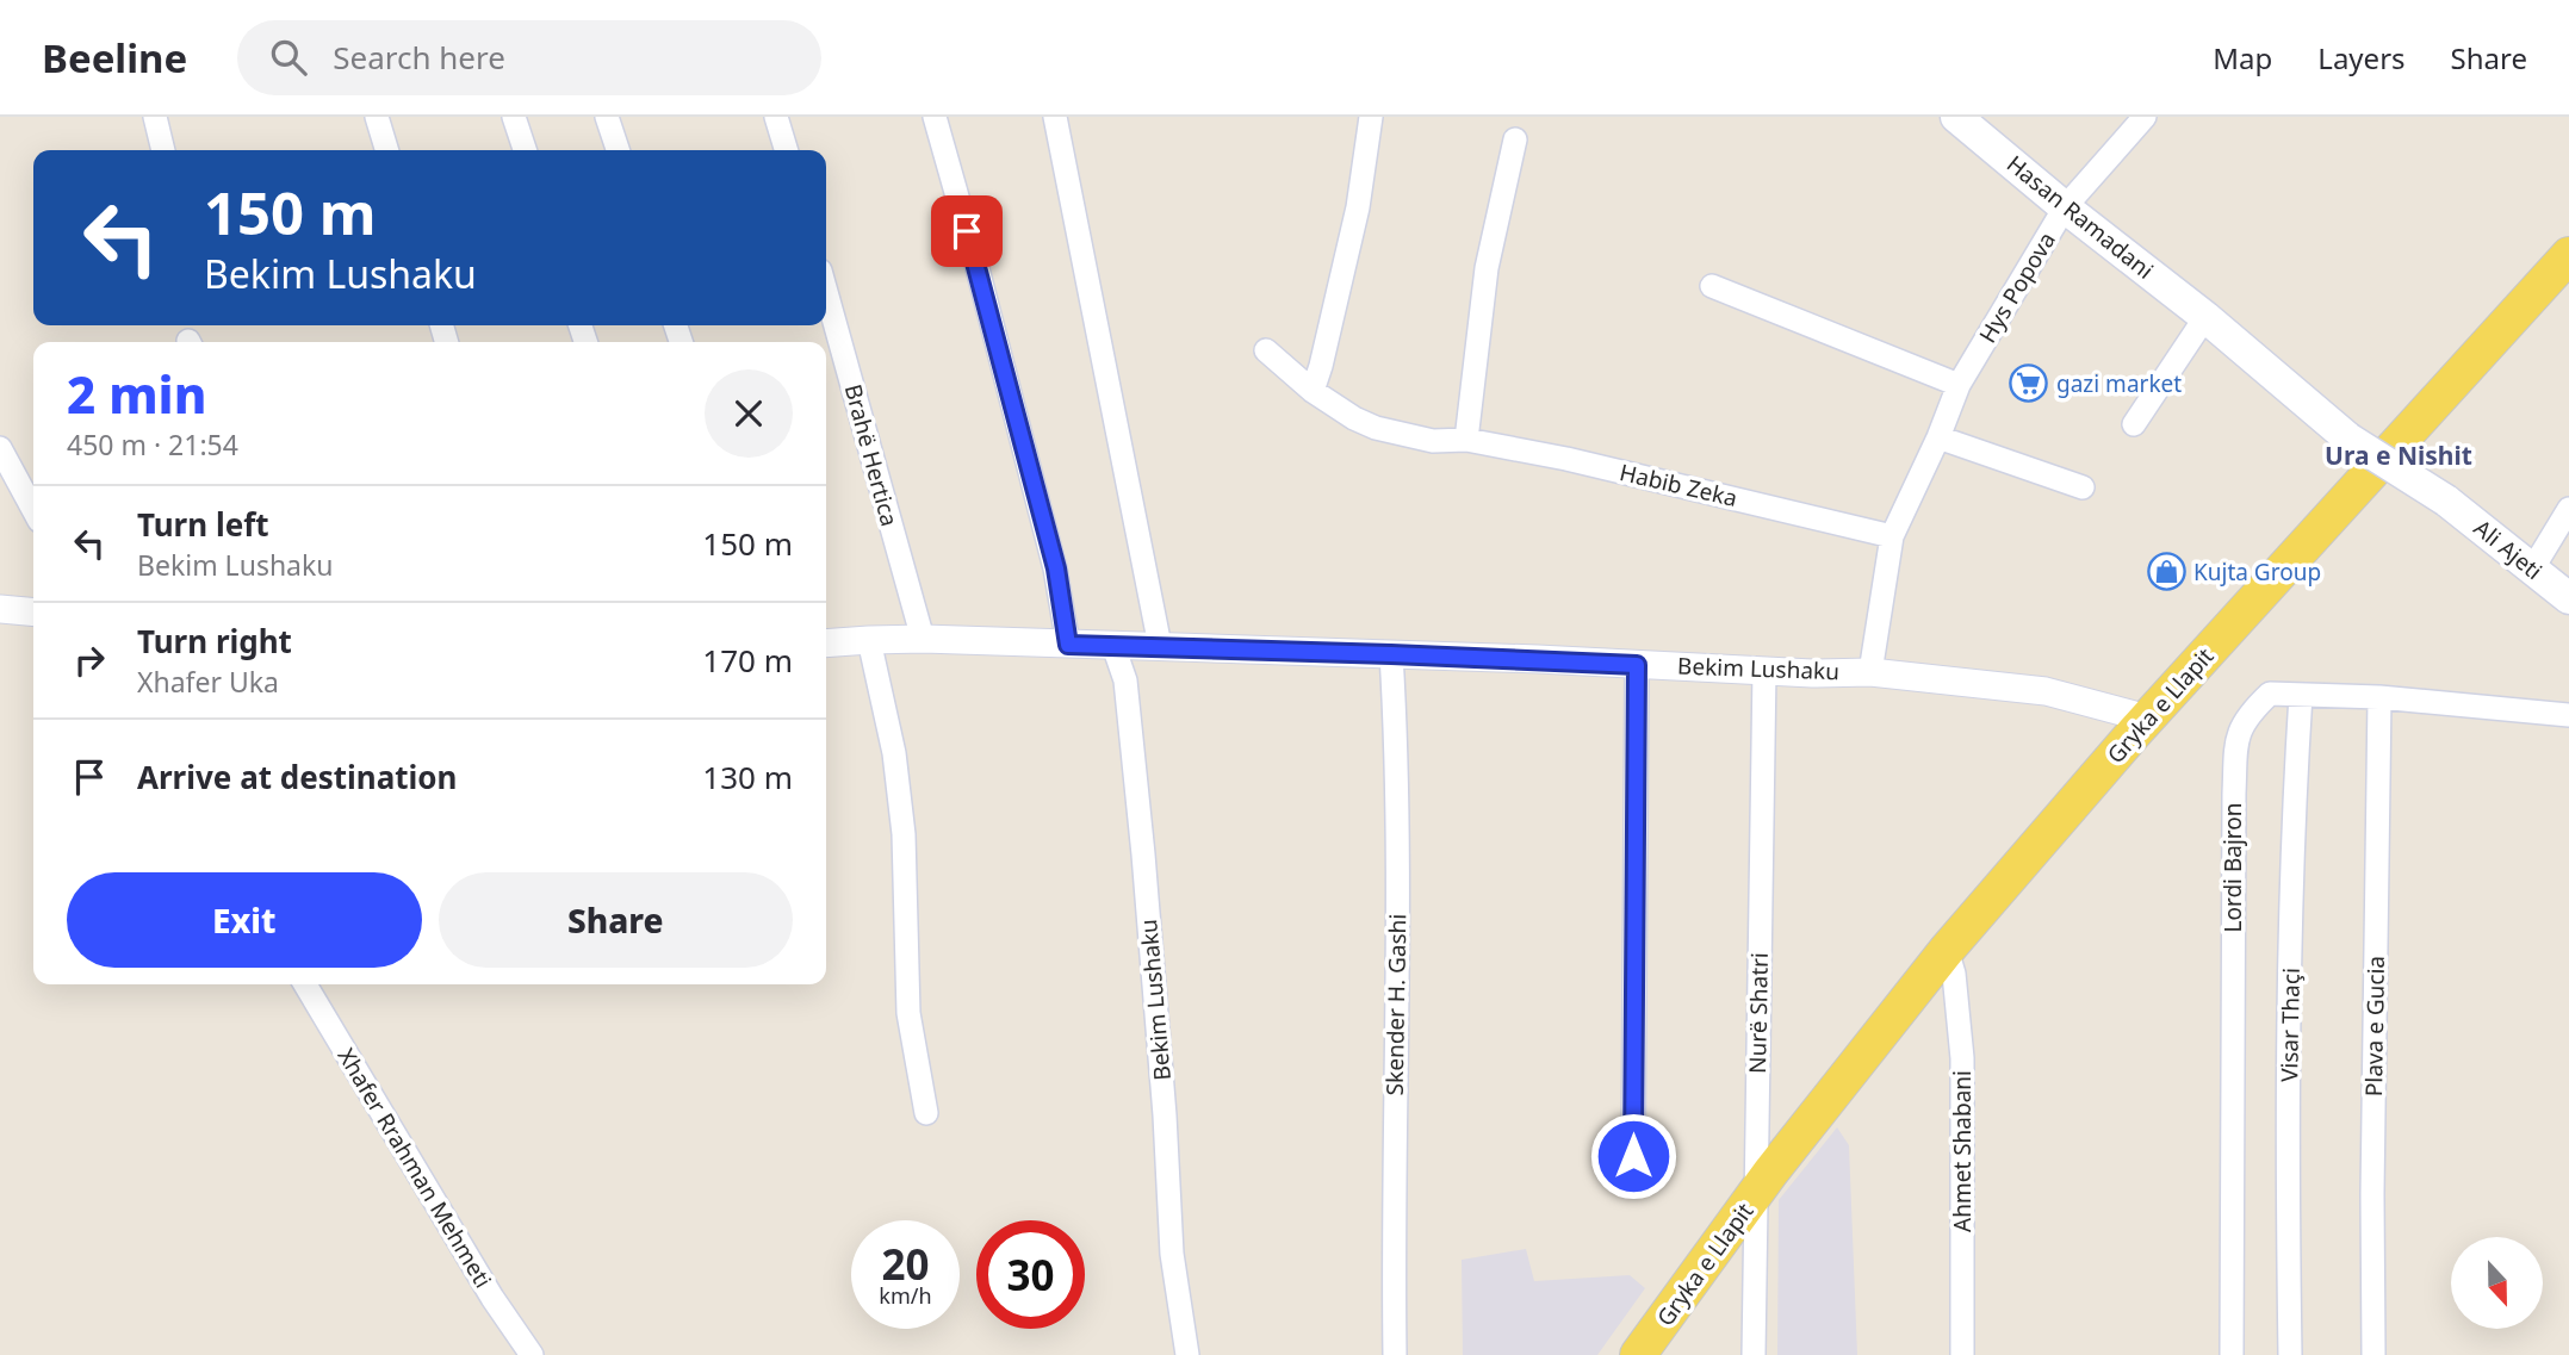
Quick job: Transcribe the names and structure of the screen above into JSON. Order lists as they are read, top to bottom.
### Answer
{
  "streets": {
    "main road": ["Hasan Ramadani", "Ali Ajeti", "Gryka e Llapit"],
    "street": [
      "Hys Popova",
      "Brahë Hertica",
      "Habib Zeka",
      "Bekim Lushaku",
      "Lordi Bajron",
      "Skender H. Gashi",
      "Nurë Shatri",
      "Visar Thaçi",
      "Plava e Gucia",
      "Ahmet Shabani",
      "Xhafer Rrahman Mehmeti"
    ]
  },
  "crossings": [
    ["Hasan Ramadani", "Hys Popova"],
    ["Hasan Ramadani", "Ali Ajeti"],
    ["Hys Popova", "Habib Zeka"],
    ["Hys Popova", "Bekim Lushaku"],
    ["Brahë Hertica", "Bekim Lushaku"],
    ["Bekim Lushaku", "Gryka e Llapit"],
    ["Bekim Lushaku", "Skender H. Gashi"],
    ["Bekim Lushaku", "Nurë Shatri"],
    ["Gryka e Llapit", "Nurë Shatri"],
    ["Gryka e Llapit", "Ahmet Shabani"],
    ["Lordi Bajron", "Visar Thaçi"],
    ["Lordi Bajron", "Plava e Gucia"]
  ],
  "districts": ["Ura e Nishit"],
  "places": {
    "supermarket": ["gazi market"],
    "shop": ["Kujta Group"]
  },
  "north": "bottom",
  "page": {
    "header": "Beeline",
    "search": "Search here",
    "nav": ["Map", "Layers", "Share"],
    "turn": ["150 m", "Bekim Lushaku"],
    "heading": ["2 min", "450 m · 21:54"],
    "list": [
      {
        "name": "Turn left",
        "note": "Bekim Lushaku",
        "value": "150 m"
      },
      {
        "name": "Turn right",
        "note": "Xhafer Uka",
        "value": "170 m"
      },
      {
        "name": "Arrive at destination",
        "value": "130 m"
      }
    ],
    "buttons": ["Exit", "Share"],
    "speed": "20 km/h",
    "limit": "30"
  }
}
